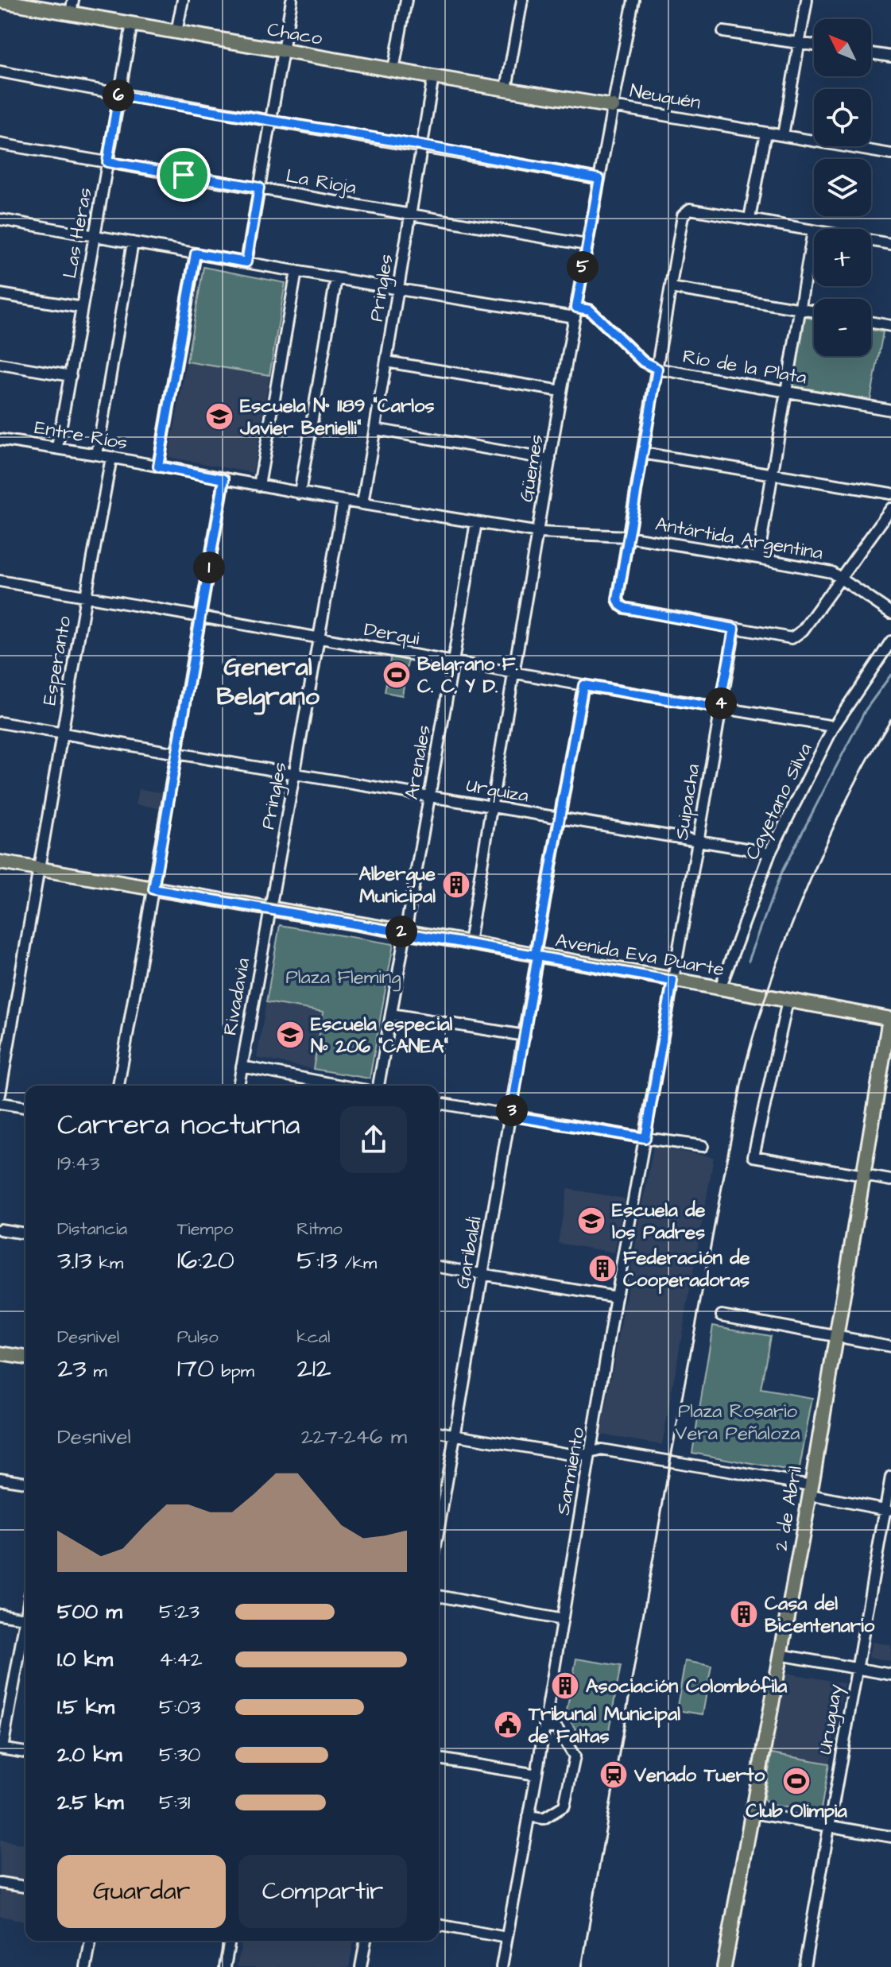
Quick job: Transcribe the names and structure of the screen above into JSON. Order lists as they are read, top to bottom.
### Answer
{
  "streets": {
    "main road": [
      "Chaco",
      "Neuquén",
      "Avenida Eva Duarte",
      "2 de Abril"
    ],
    "street": [
      "La Rioja",
      "Las Heras",
      "Pringles",
      "Río de la Plata",
      "Entre Ríos",
      "Güemes",
      "Antártida Argentina",
      "Derqui",
      "Esperanto",
      "Arenales",
      "Urquiza",
      "Cayetano Silva",
      "Suipacha",
      "Rivadavia",
      "Garibaldi",
      "Sarmiento",
      "Uruguay"
    ]
  },
  "crossings": [
    ["Chaco", "Neuquén"],
    ["Chaco", "Las Heras"],
    ["Chaco", "Pringles"],
    ["Neuquén", "Pringles"],
    ["Neuquén", "Güemes"],
    ["La Rioja", "Las Heras"],
    ["La Rioja", "Pringles"],
    ["La Rioja", "Güemes"],
    ["Las Heras", "Río de la Plata"],
    ["Las Heras", "Entre Ríos"],
    ["Pringles", "Río de la Plata"],
    ["Pringles", "Entre Ríos"],
    ["Pringles", "Antártida Argentina"],
    ["Pringles", "Derqui"],
    ["Pringles", "Urquiza"],
    ["Pringles", "Avenida Eva Duarte"],
    ["Pringles", "Rivadavia"],
    ["Río de la Plata", "Güemes"],
    ["Entre Ríos", "Antártida Argentina"],
    ["Entre Ríos", "Esperanto"],
    ["Güemes", "Antártida Argentina"],
    ["Güemes", "Derqui"],
    ["Güemes", "Urquiza"],
    ["Güemes", "Avenida Eva Duarte"],
    ["Antártida Argentina", "Arenales"],
    ["Derqui", "Esperanto"],
    ["Derqui", "Arenales"],
    ["Derqui", "Cayetano Silva"],
    ["Derqui", "Suipacha"],
    ["Derqui", "Garibaldi"],
    ["Esperanto", "Urquiza"],
    ["Esperanto", "Avenida Eva Duarte"],
    ["Arenales", "Urquiza"],
    ["Arenales", "Avenida Eva Duarte"],
    ["Urquiza", "Cayetano Silva"],
    ["Urquiza", "Suipacha"],
    ["Urquiza", "Garibaldi"],
    ["Cayetano Silva", "Avenida Eva Duarte"],
    ["Suipacha", "Avenida Eva Duarte"],
    ["Suipacha", "Sarmiento"],
    ["Avenida Eva Duarte", "Rivadavia"],
    ["Avenida Eva Duarte", "Garibaldi"],
    ["Avenida Eva Duarte", "Sarmiento"],
    ["Avenida Eva Duarte", "2 de Abril"]
  ],
  "districts": ["General Belgrano"],
  "parks": ["Plaza Fleming", "Plaza Rosario Vera Peñaloza"],
  "places": {
    "school or university": ["Escuela N° 1189 \"Carlos Javier Benielli\"", "Escuela especial Nº 206 \"CANEA\"", "Escuela de los Padres"],
    "sports": ["Belgrano F. C. C. Y D.", "Club Olimpia"],
    "building": [
      "Albergue Municipal",
      "Federación de Cooperadoras",
      "Casa del Bicentenario",
      "Asociación Colombófila"
    ],
    "public building": ["Tribunal Municipal de Faltas"],
    "station": ["Venado Tuerto"]
  },
  "north": "top left",
  "page": {
    "map_buttons": ["+", "−"],
    "pins": [
      "6",
      "5",
      "1",
      "4",
      "2",
      "3"
    ],
    "heading": ["Carrera nocturna", "19:43"],
    "stats": [
      ["Distancia", "3.13 km"],
      ["Tiempo", "16:20"],
      ["Ritmo", "5:13 /km"],
      ["Desnivel", "23 m"],
      ["Pulso", "170 bpm"],
      ["kcal", "212"]
    ],
    "chart": ["Desnivel", "227–246 m"],
    "list": [
      {
        "name": "500 m",
        "note": "5:23"
      },
      {
        "name": "1.0 km",
        "note": "4:42"
      },
      {
        "name": "1.5 km",
        "note": "5:03"
      },
      {
        "name": "2.0 km",
        "note": "5:30"
      },
      {
        "name": "2.5 km",
        "note": "5:31"
      }
    ],
    "buttons": ["Guardar", "Compartir"]
  }
}
